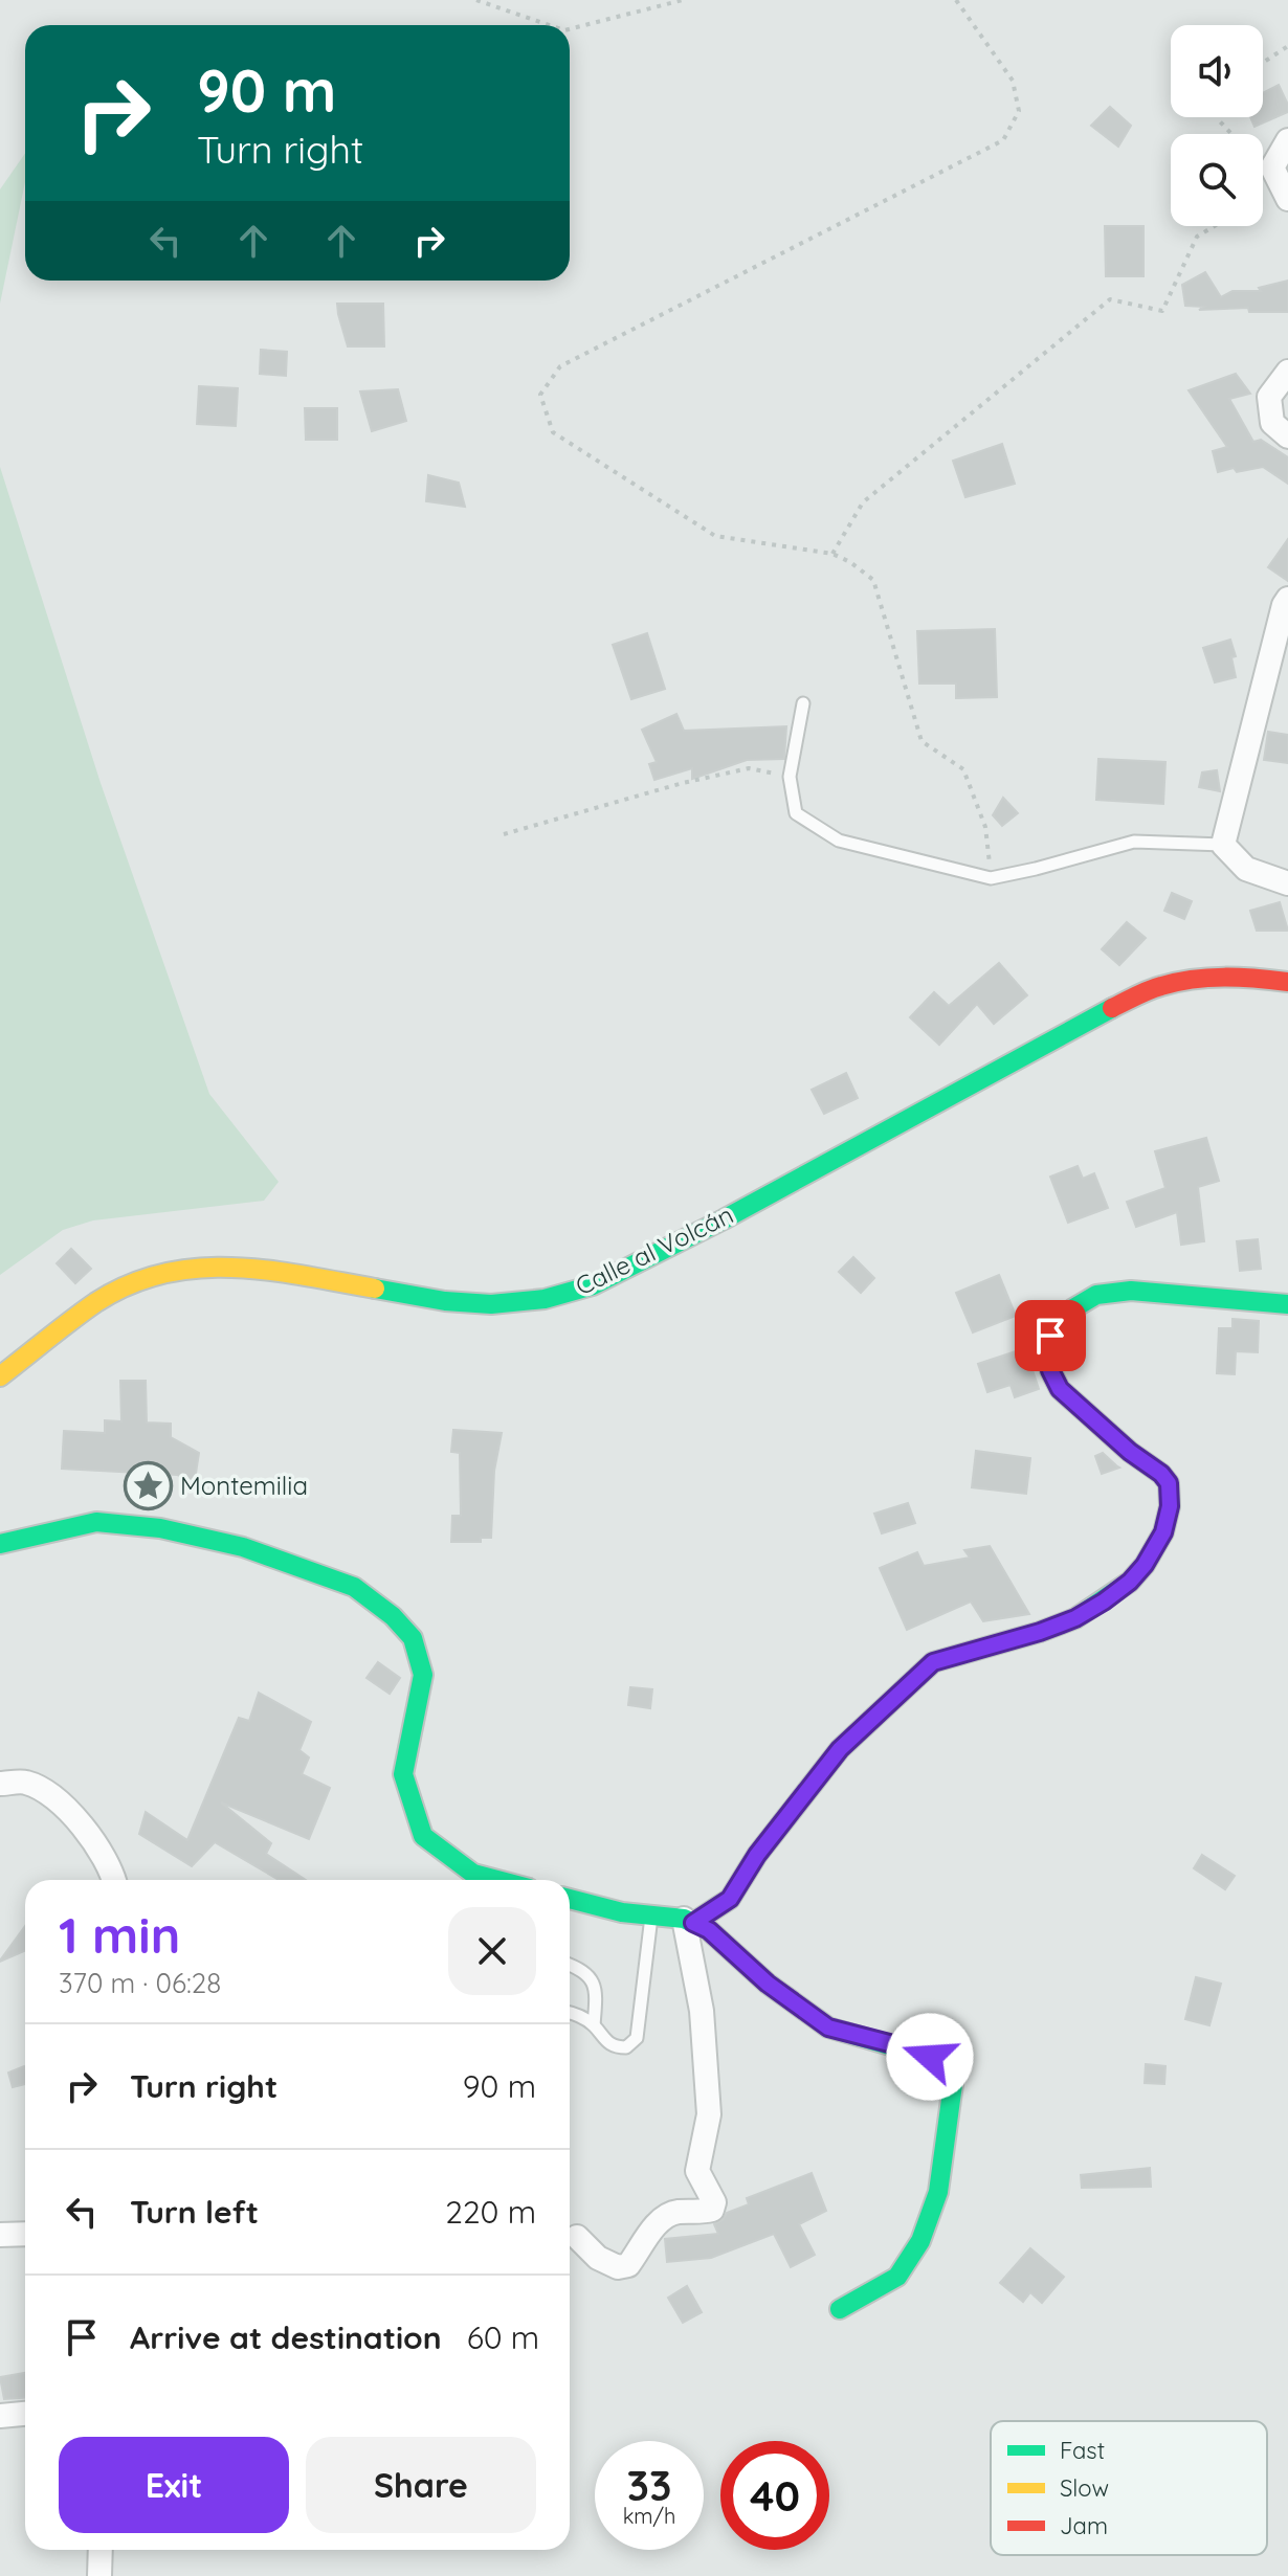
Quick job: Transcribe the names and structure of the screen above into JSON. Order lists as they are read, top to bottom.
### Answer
{
  "streets": {
    "street": ["Calle al Volcán"]
  },
  "places": {
    "place": ["Montemilia"]
  },
  "legend": ["Fast", "Slow", "Jam"],
  "page": {
    "turn": ["90 m", "Turn right"],
    "heading": ["1 min", "370 m · 06:28"],
    "list": [
      {
        "name": "Turn right",
        "value": "90 m"
      },
      {
        "name": "Turn left",
        "value": "220 m"
      },
      {
        "name": "Arrive at destination",
        "value": "60 m"
      }
    ],
    "buttons": ["Exit", "Share"],
    "speed": "33 km/h",
    "limit": "40"
  }
}
